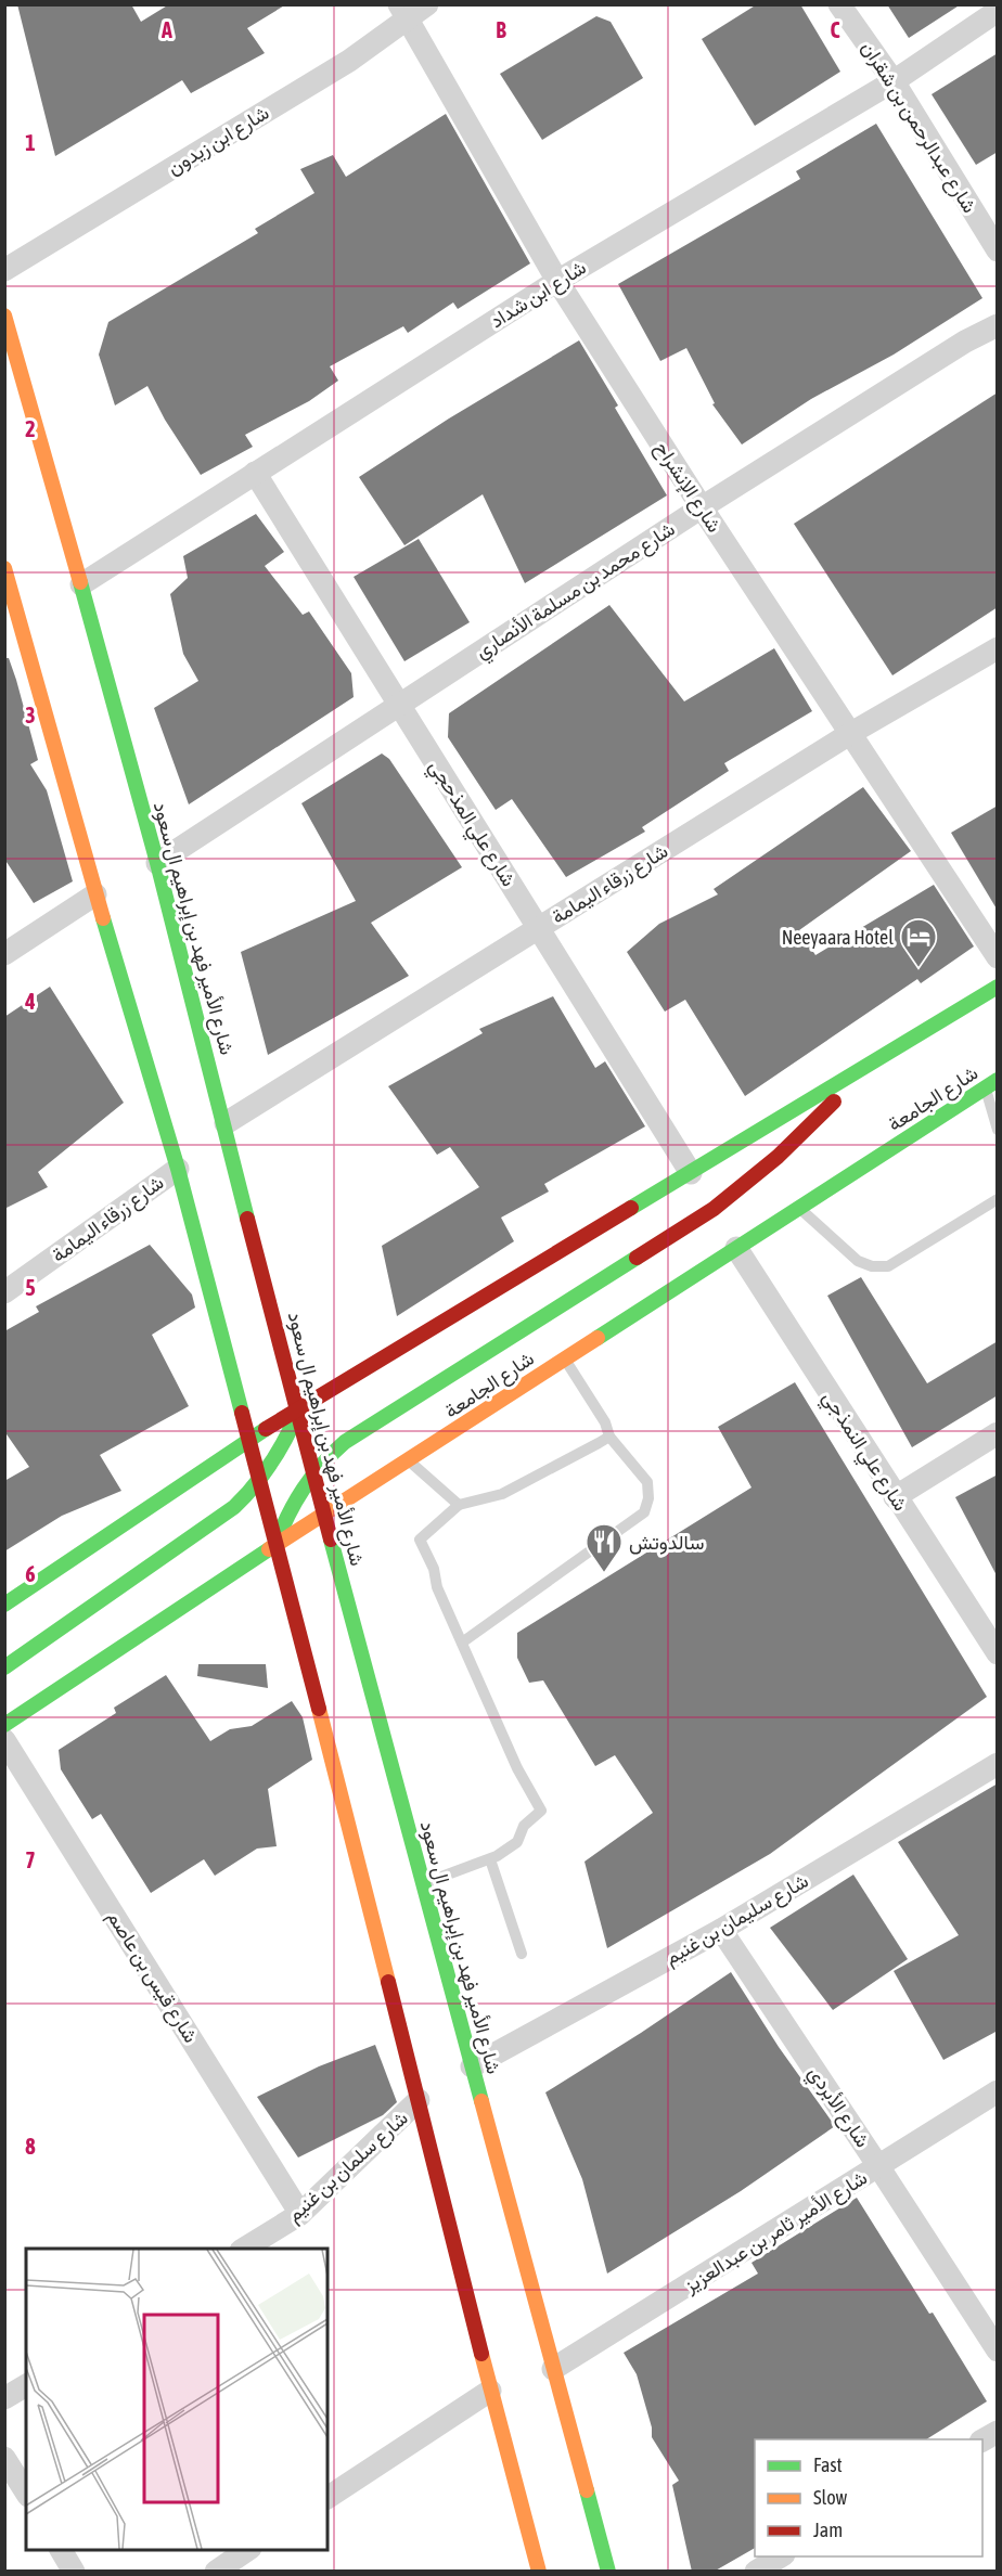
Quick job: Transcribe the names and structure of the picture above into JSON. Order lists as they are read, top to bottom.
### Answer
{
  "streets": {
    "main road": ["شارع الأمير فهد بن إبراهيم ال سعود", "شارع الجامعة"],
    "street": [
      "شارع عبدالرحمن بن شقران",
      "شارع ابن زيدون",
      "شارع ابن شداد",
      "شارع الإنشراح",
      "شارع محمد بن مسلمة الأنصاري",
      "شارع علي المذحجي",
      "شارع زرقاء اليمامة",
      "شارع علي النمذجي",
      "شارع سليمان بن غنيم",
      "شارع قيس بن عاصم",
      "شارع الأبردي",
      "شارع سلمان بن غنيم",
      "شارع الأمير ثامر بن عبدالعزيز"
    ]
  },
  "crossings": [
    ["شارع عبدالرحمن بن شقران", "شارع ابن شداد"],
    ["شارع ابن زيدون", "شارع الإنشراح"],
    ["شارع ابن شداد", "شارع الإنشراح"],
    ["شارع ابن شداد", "شارع علي المذحجي"],
    ["شارع ابن شداد", "شارع الأمير فهد بن إبراهيم ال سعود"],
    ["شارع الإنشراح", "شارع محمد بن مسلمة الأنصاري"],
    ["شارع الإنشراح", "شارع زرقاء اليمامة"],
    ["شارع محمد بن مسلمة الأنصاري", "شارع علي المذحجي"],
    ["شارع محمد بن مسلمة الأنصاري", "شارع الأمير فهد بن إبراهيم ال سعود"],
    ["شارع علي المذحجي", "شارع زرقاء اليمامة"],
    ["شارع زرقاء اليمامة", "شارع الأمير فهد بن إبراهيم ال سعود"],
    ["شارع الأمير فهد بن إبراهيم ال سعود", "شارع الجامعة"],
    ["شارع الأمير فهد بن إبراهيم ال سعود", "شارع سليمان بن غنيم"],
    ["شارع الأمير فهد بن إبراهيم ال سعود", "شارع الأمير ثامر بن عبدالعزيز"],
    ["شارع الجامعة", "شارع علي النمذجي"],
    ["شارع سليمان بن غنيم", "شارع الأبردي"],
    ["شارع قيس بن عاصم", "شارع سلمان بن غنيم"],
    ["شارع الأبردي", "شارع الأمير ثامر بن عبدالعزيز"]
  ],
  "places": {
    "hotel": ["Neeyaara Hotel"],
    "restaurant": ["سالدوتش"]
  },
  "legend": ["Fast", "Slow", "Jam"],
  "grid": {
    "columns": ["A", "B", "C"],
    "rows": [
      "1",
      "2",
      "3",
      "4",
      "5",
      "6",
      "7",
      "8"
    ]
  }
}
